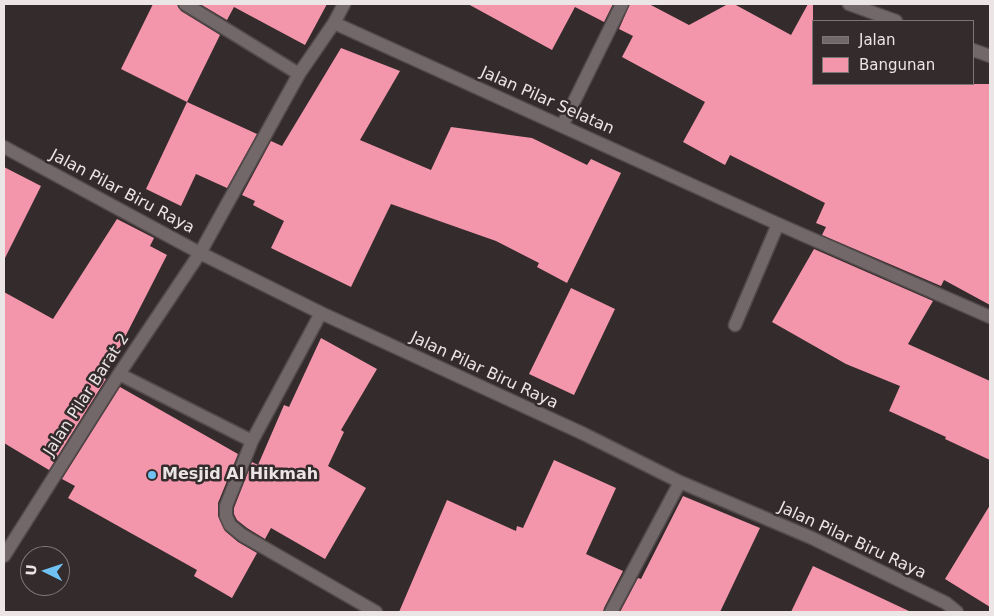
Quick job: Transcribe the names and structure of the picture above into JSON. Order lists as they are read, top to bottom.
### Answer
{
  "streets": {
    "street": ["Jalan Pilar Selatan", "Jalan Pilar Biru Raya", "Jalan Pilar Barat 2"]
  },
  "crossings": [
    ["Jalan Pilar Biru Raya", "Jalan Pilar Barat 2"]
  ],
  "places": ["Mesjid Al Hikmah"],
  "legend": ["Jalan", "Bangunan"],
  "north": "left"
}
